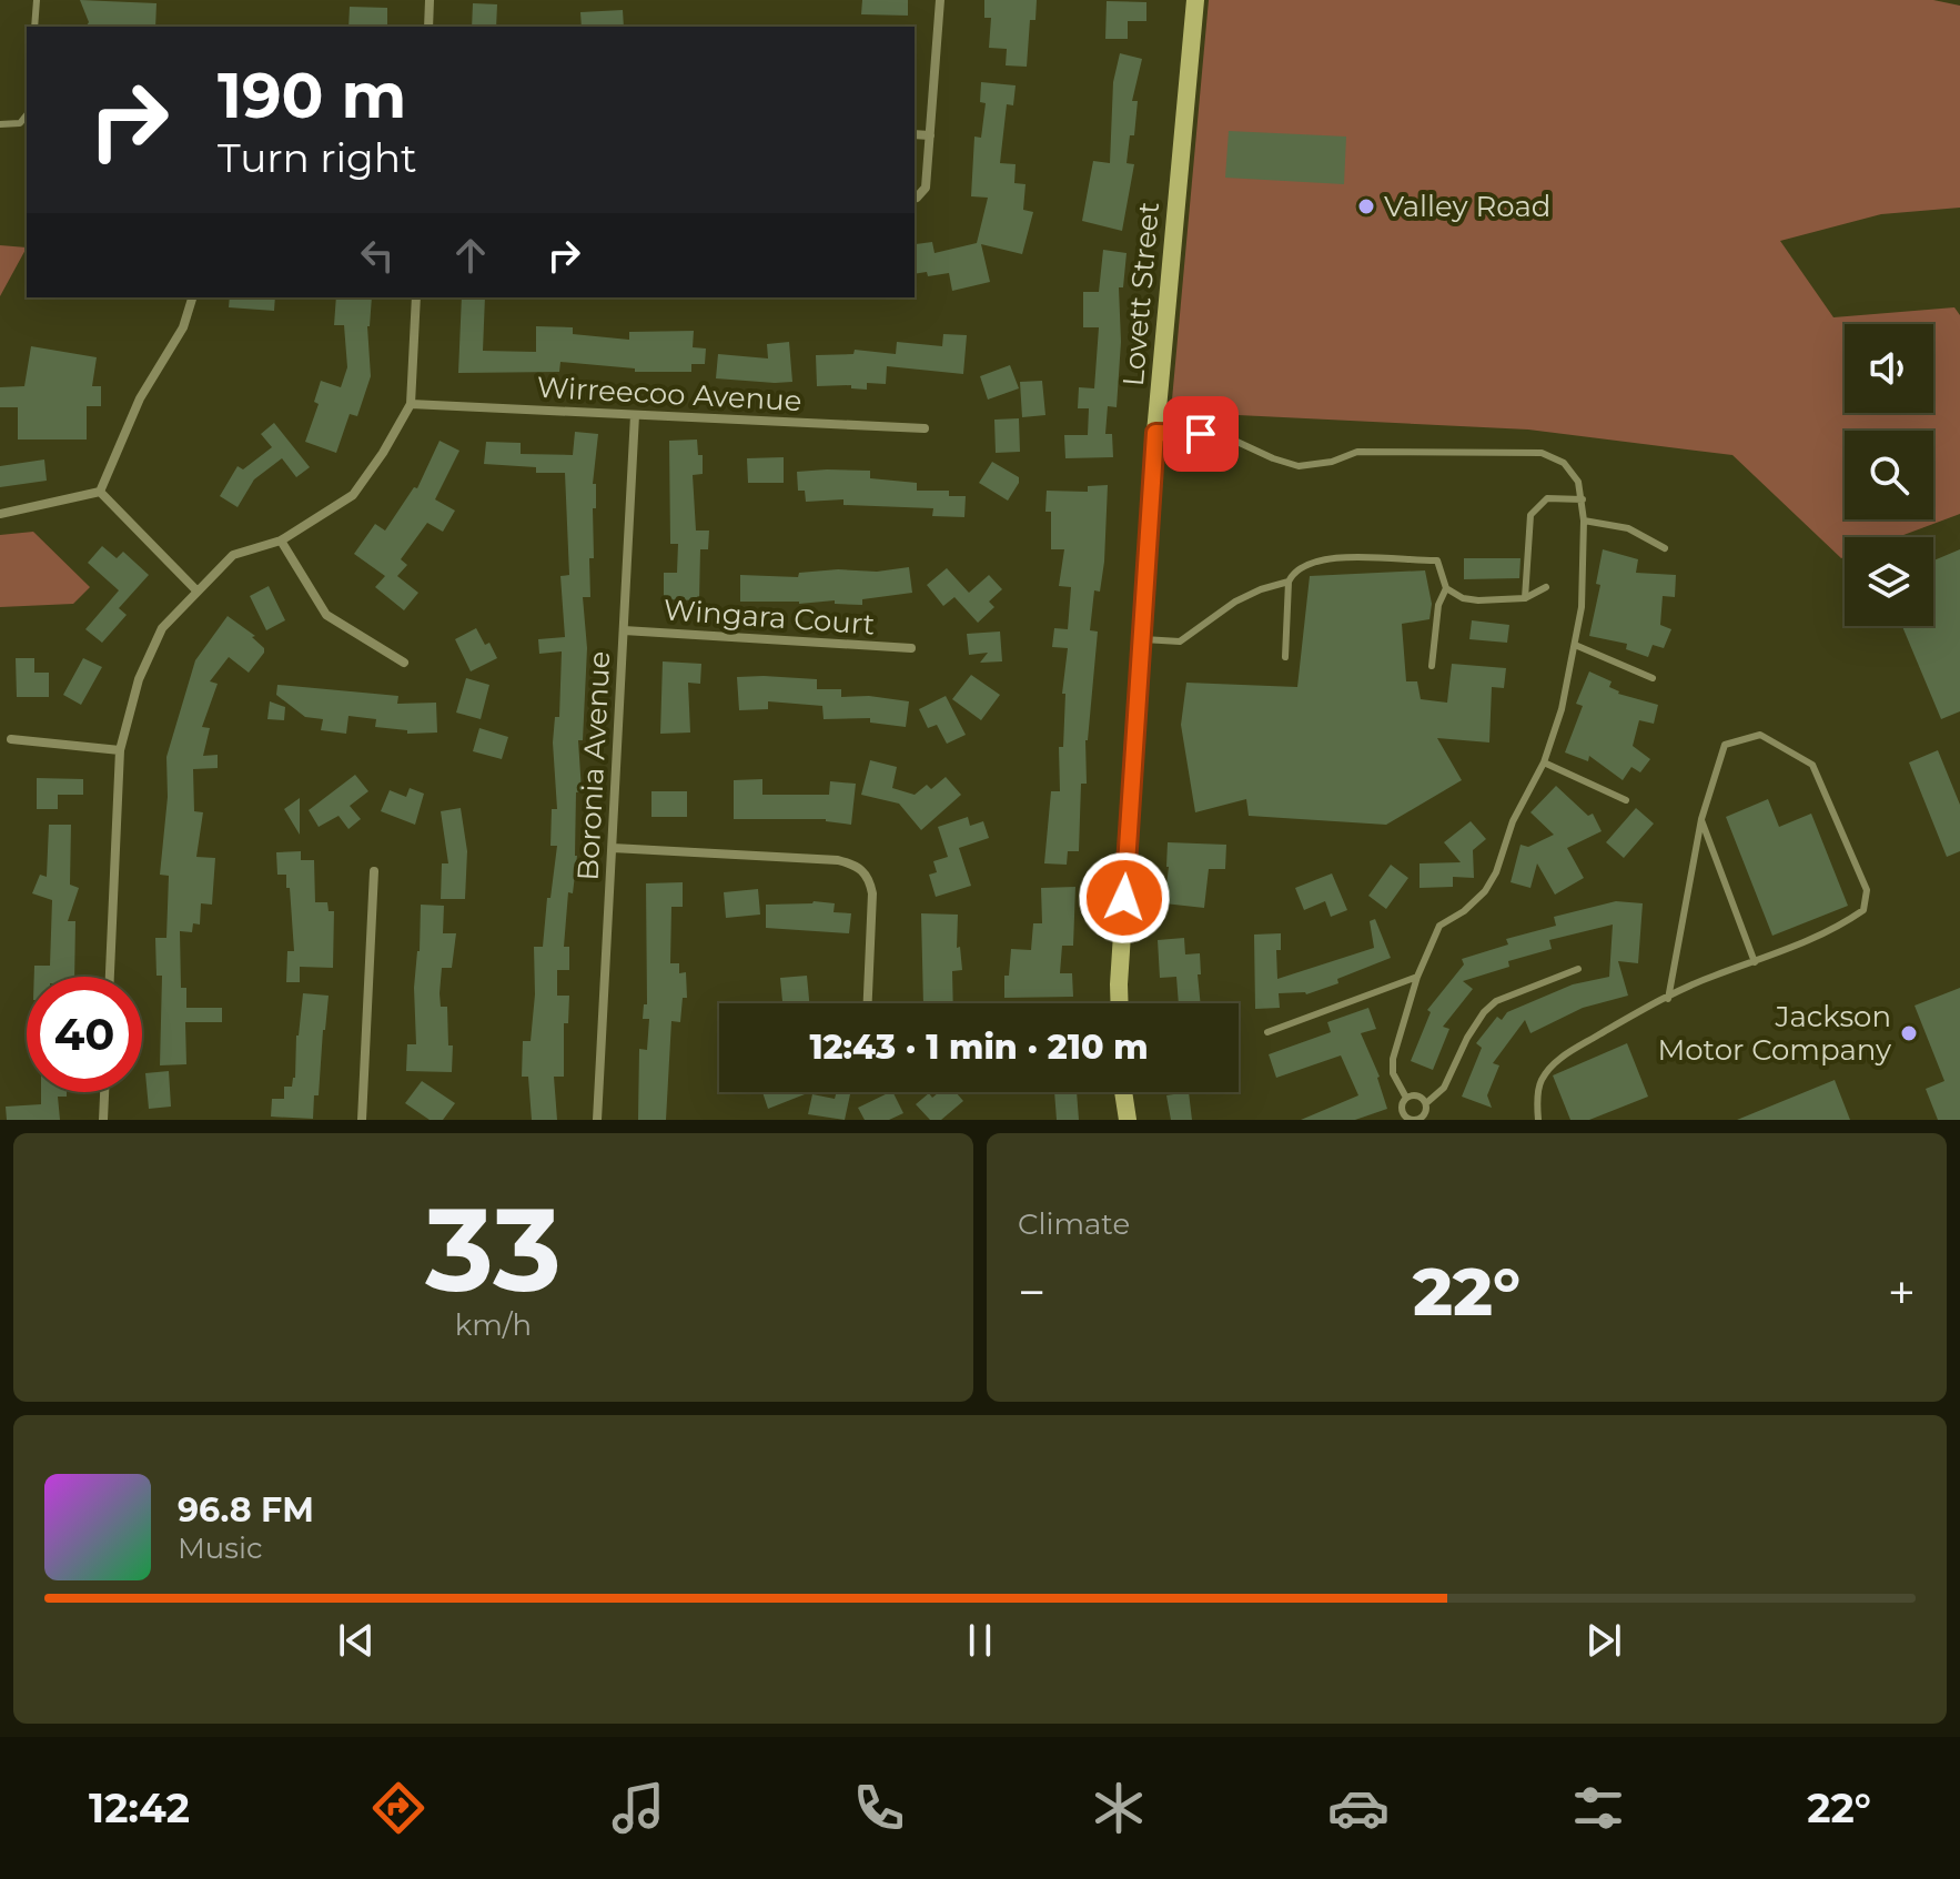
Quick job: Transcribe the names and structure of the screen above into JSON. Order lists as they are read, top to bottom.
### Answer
{
  "streets": {
    "street": [
      "Lovett Street",
      "Wirreecoo Avenue",
      "Wingara Court",
      "Boronia Avenue"
    ]
  },
  "crossings": [
    ["Wirreecoo Avenue", "Boronia Avenue"],
    ["Wingara Court", "Boronia Avenue"]
  ],
  "places": ["Valley Road", "Jackson Motor Company"],
  "page": {
    "turn": ["190 m", "Turn right"],
    "limit": "40",
    "trip": "12:43 · 1 min · 210 m",
    "tile": [
      ["33", "km/h"],
      "Climate"
    ],
    "heat": ["−", "22°", "+"],
    "song": ["96.8 FM", "Music"],
    "tabs": ["12:42", "22°"]
  }
}
